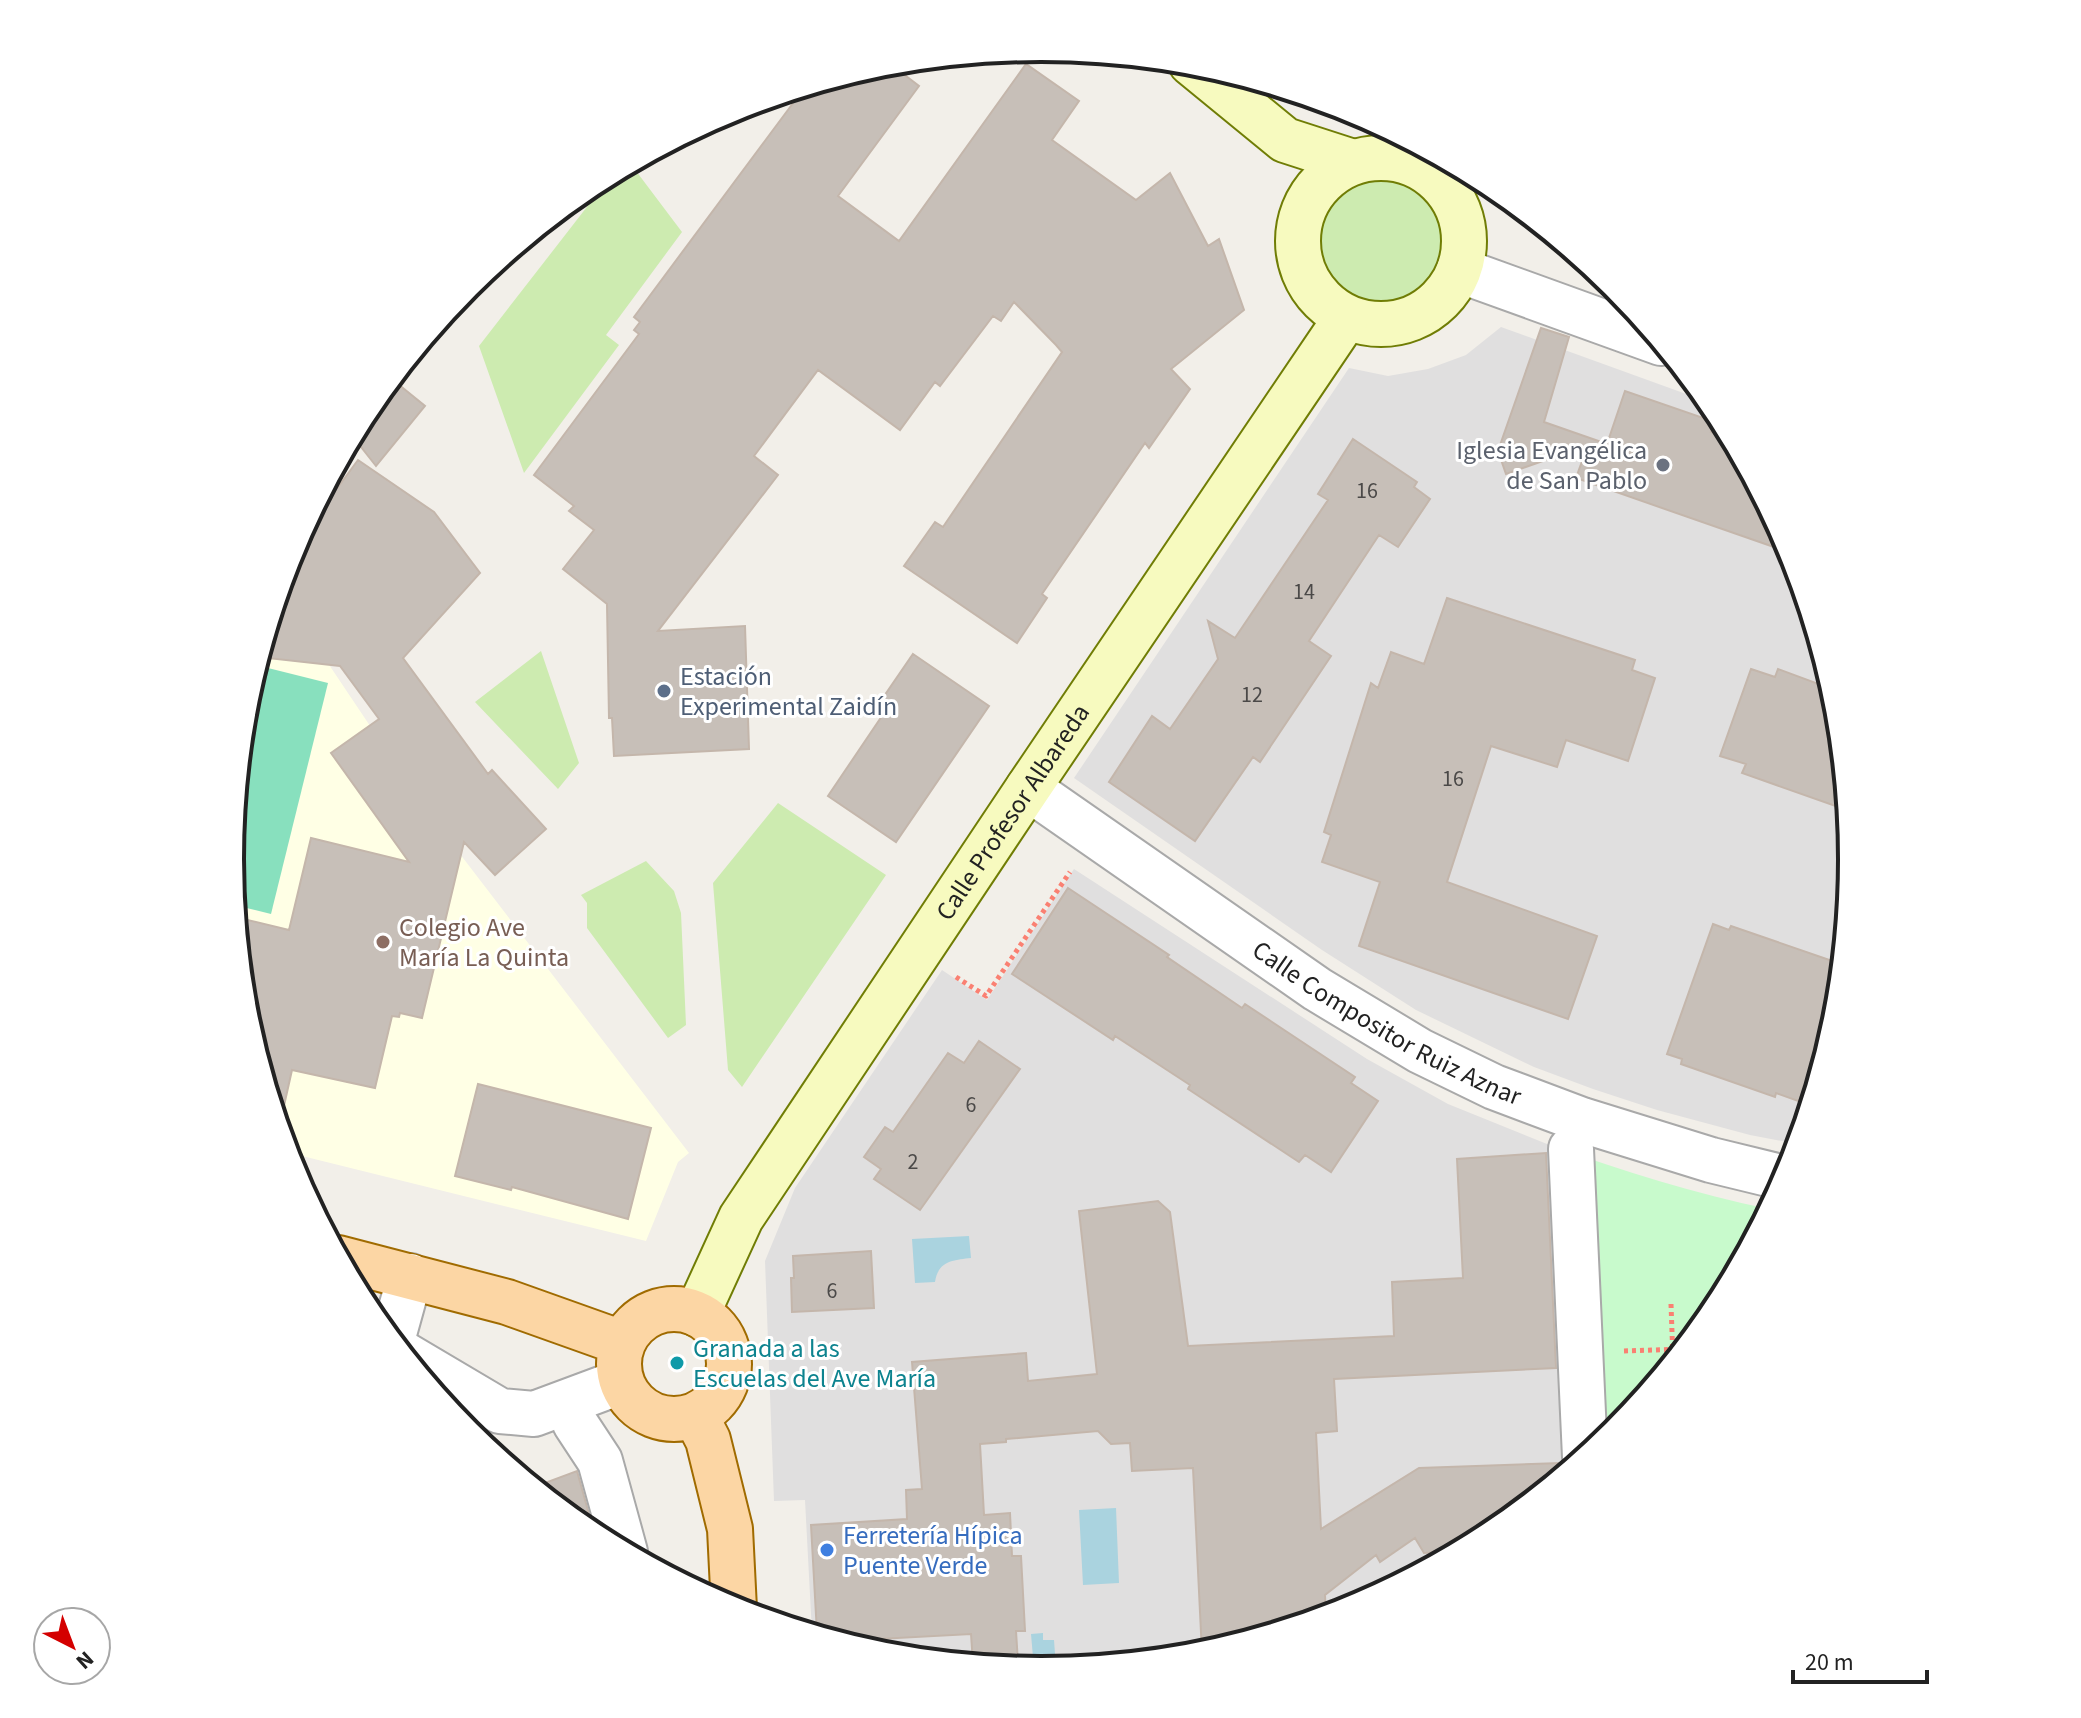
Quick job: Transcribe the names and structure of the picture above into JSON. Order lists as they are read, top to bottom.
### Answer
{
  "streets": {
    "main road": ["Calle Profesor Albareda"],
    "street": ["Calle Compositor Ruiz Aznar"]
  },
  "crossings": [
    ["Calle Profesor Albareda", "Calle Compositor Ruiz Aznar"]
  ],
  "places": [
    "Iglesia Evangélica de San Pablo",
    "Estación Experimental Zaidín",
    "Colegio Ave María La Quinta",
    "Granada a las Escuelas del Ave María",
    "Ferretería Hípica Puente Verde"
  ],
  "house_numbers": [
    "16",
    "14",
    "12",
    "16",
    "6",
    "2",
    "6"
  ],
  "scale_bar": "20 m",
  "north": "bottom right"
}
